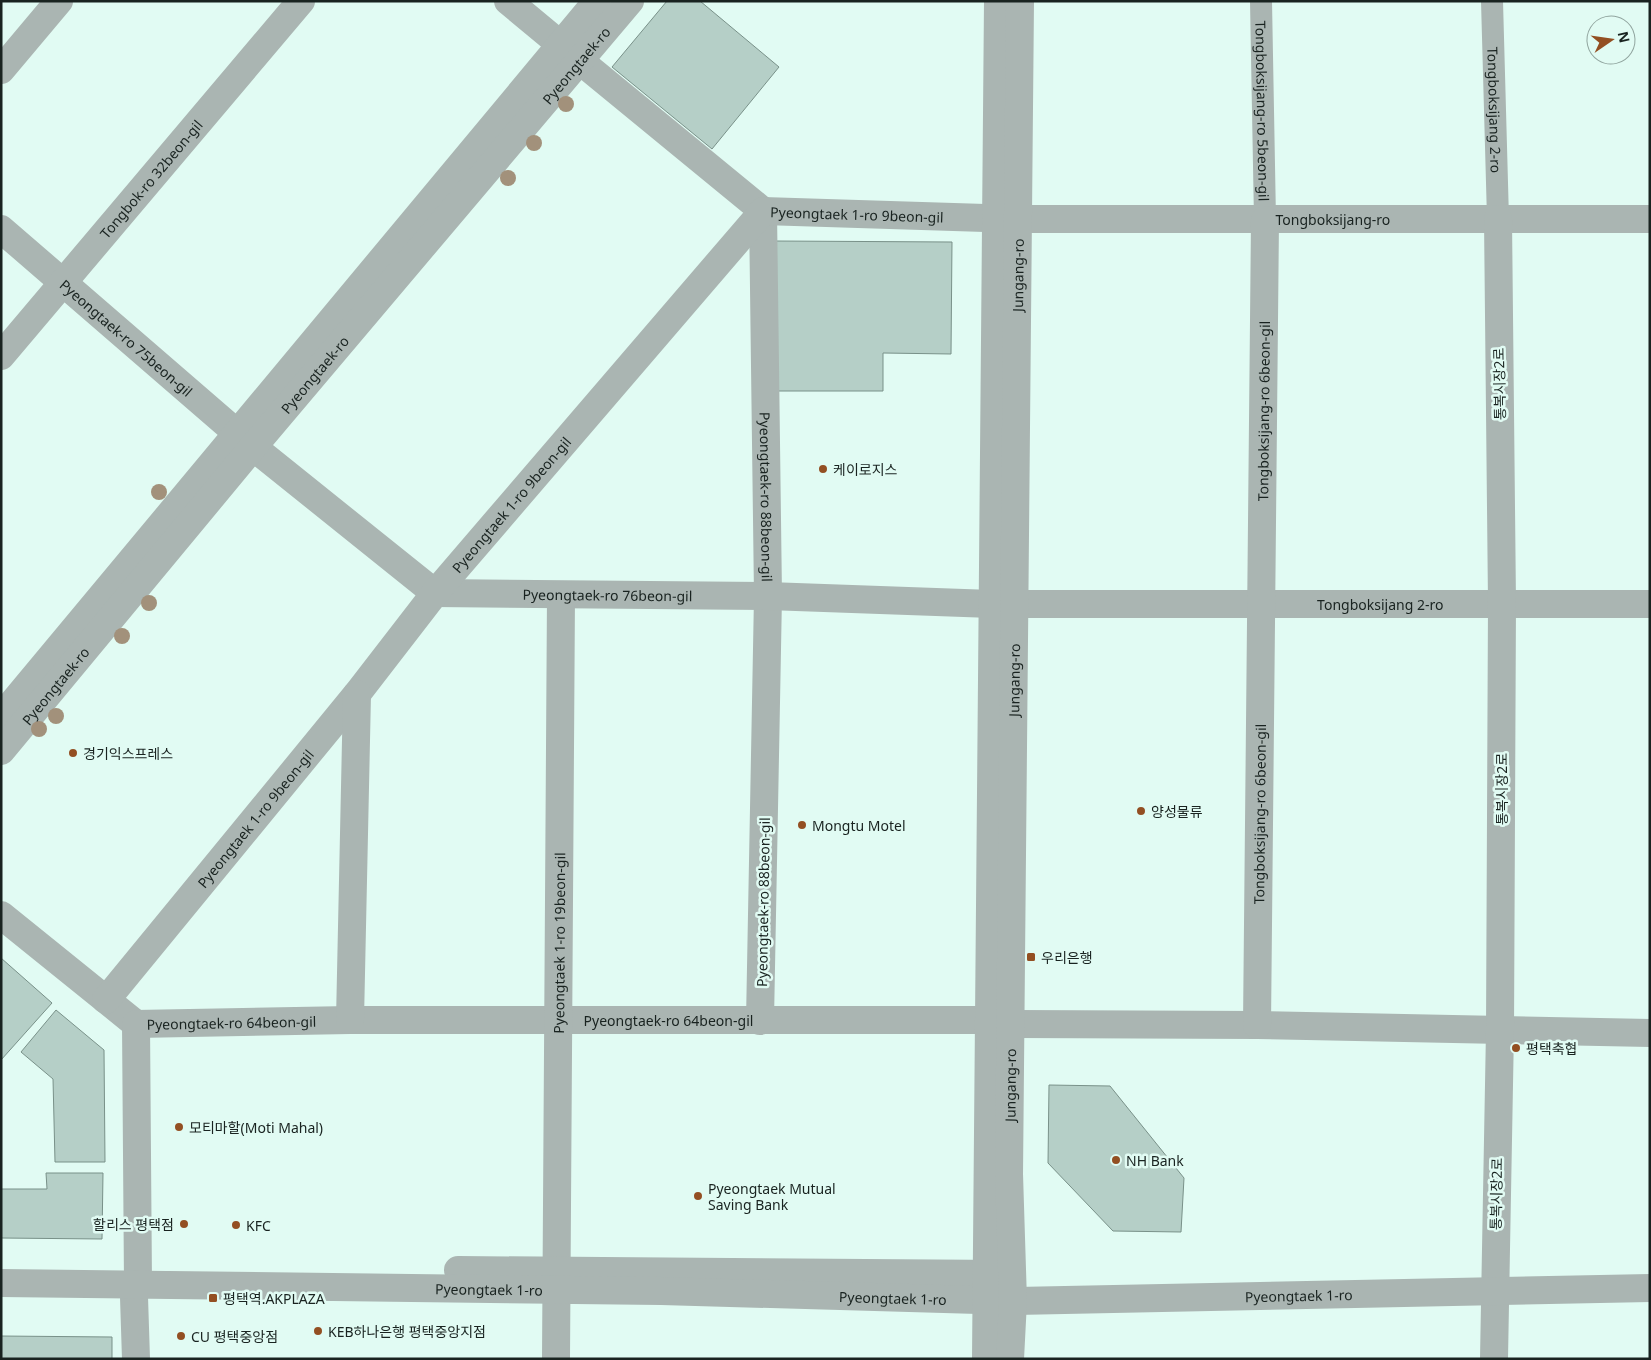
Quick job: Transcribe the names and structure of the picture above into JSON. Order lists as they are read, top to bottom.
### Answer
{
  "streets": {
    "street": [
      "Pyeongtaek-ro",
      "Tongboksijang 2-ro",
      "Tongboksijang-ro 5beon-gil",
      "Tongbok-ro 32beon-gil",
      "Pyeongtaek 1-ro 9beon-gil",
      "Tongboksijang-ro",
      "Jungang-ro",
      "Pyeongtaek-ro 75beon-gil",
      "통복시장2로",
      "Tongboksijang-ro 6beon-gil",
      "Pyeongtaek-ro 88beon-gil",
      "Pyeongtaek-ro 76beon-gil",
      "Pyeongtaek 1-ro 19beon-gil",
      "Pyeongtaek-ro 64beon-gil",
      "Pyeongtaek 1-ro"
    ]
  },
  "crossings": [
    ["Pyeongtaek-ro", "Pyeongtaek-ro 75beon-gil"],
    ["Tongboksijang 2-ro", "Tongboksijang-ro"],
    ["Tongboksijang 2-ro", "통복시장2로"],
    ["Tongboksijang 2-ro", "Tongboksijang-ro 6beon-gil"],
    ["Tongboksijang-ro 5beon-gil", "Tongboksijang-ro"],
    ["Tongboksijang-ro 5beon-gil", "Tongboksijang-ro 6beon-gil"],
    ["Tongbok-ro 32beon-gil", "Pyeongtaek-ro 75beon-gil"],
    ["Pyeongtaek 1-ro 9beon-gil", "Tongboksijang-ro"],
    ["Pyeongtaek 1-ro 9beon-gil", "Jungang-ro"],
    ["Pyeongtaek 1-ro 9beon-gil", "Pyeongtaek-ro 88beon-gil"],
    ["Pyeongtaek 1-ro 9beon-gil", "Pyeongtaek-ro 76beon-gil"],
    ["Pyeongtaek 1-ro 9beon-gil", "Pyeongtaek-ro 64beon-gil"],
    ["Tongboksijang-ro", "Jungang-ro"],
    ["Tongboksijang-ro", "통복시장2로"],
    ["Tongboksijang-ro", "Tongboksijang-ro 6beon-gil"],
    ["Jungang-ro", "Pyeongtaek-ro 76beon-gil"],
    ["Jungang-ro", "Pyeongtaek-ro 64beon-gil"],
    ["Jungang-ro", "Pyeongtaek 1-ro"],
    ["통복시장2로", "Pyeongtaek 1-ro"],
    ["Pyeongtaek-ro 88beon-gil", "Pyeongtaek-ro 76beon-gil"],
    ["Pyeongtaek-ro 88beon-gil", "Pyeongtaek-ro 64beon-gil"],
    ["Pyeongtaek-ro 76beon-gil", "Pyeongtaek 1-ro 19beon-gil"],
    ["Pyeongtaek 1-ro 19beon-gil", "Pyeongtaek-ro 64beon-gil"],
    ["Pyeongtaek 1-ro 19beon-gil", "Pyeongtaek 1-ro"]
  ],
  "places": {
    "other": [
      "케이로지스",
      "경기익스프레스",
      "양성물류",
      "Mongtu Motel",
      "평택축협",
      "모티마할(Moti Mahal)",
      "NH Bank",
      "Pyeongtaek Mutual Saving Bank",
      "할리스 평택점",
      "KFC",
      "KEB하나은행 평택중앙지점",
      "CU 평택중앙점"
    ],
    "transit": ["우리은행", "평택역.AKPLAZA"]
  },
  "north": "right"
}
